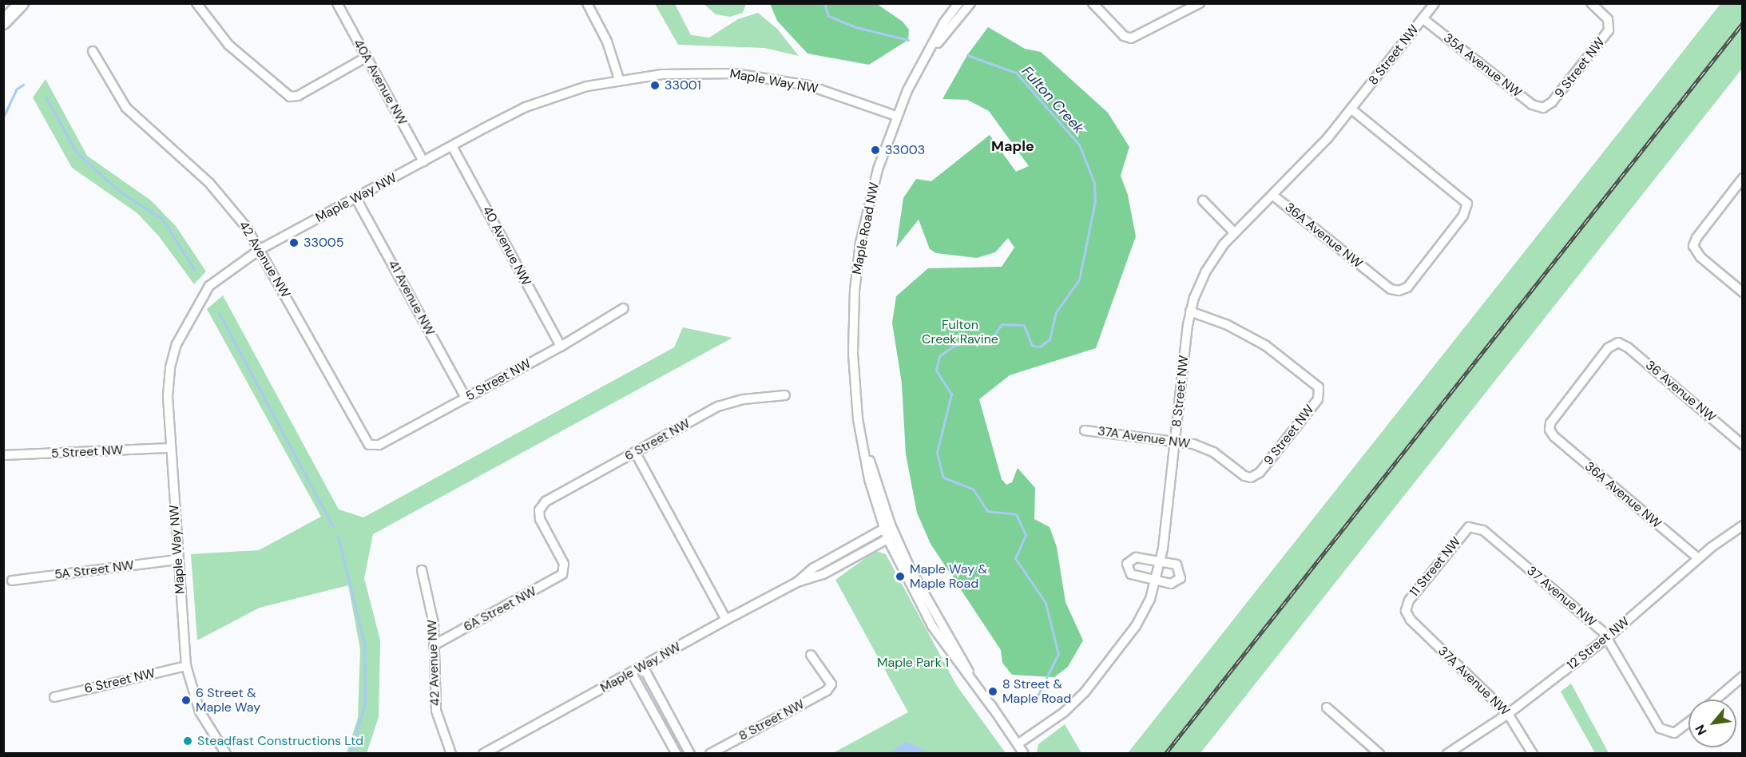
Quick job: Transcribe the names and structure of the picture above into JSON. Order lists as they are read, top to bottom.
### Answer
{
  "streets": {
    "street": [
      "8 Street NW",
      "35A Avenue NW",
      "9 Street NW",
      "Maple Way NW",
      "40A Avenue NW",
      "Maple Road NW",
      "36A Avenue NW",
      "40 Avenue NW",
      "42 Avenue NW",
      "41 Avenue NW",
      "5 Street NW",
      "36 Avenue NW",
      "37A Avenue NW",
      "6 Street NW",
      "11 Street NW",
      "5A Street NW",
      "37 Avenue NW",
      "6A Street NW",
      "12 Street NW"
    ]
  },
  "crossings": [
    ["8 Street NW", "35A Avenue NW"],
    ["8 Street NW", "9 Street NW"],
    ["8 Street NW", "Maple Road NW"],
    ["8 Street NW", "36A Avenue NW"],
    ["8 Street NW", "37A Avenue NW"],
    ["35A Avenue NW", "9 Street NW"],
    ["9 Street NW", "37A Avenue NW"],
    ["Maple Way NW", "40A Avenue NW"],
    ["Maple Way NW", "Maple Road NW"],
    ["Maple Way NW", "40 Avenue NW"],
    ["Maple Way NW", "42 Avenue NW"],
    ["Maple Way NW", "41 Avenue NW"],
    ["Maple Way NW", "5 Street NW"],
    ["Maple Way NW", "6 Street NW"],
    ["Maple Way NW", "5A Street NW"],
    ["36A Avenue NW", "36 Avenue NW"],
    ["36A Avenue NW", "12 Street NW"],
    ["40 Avenue NW", "5 Street NW"],
    ["42 Avenue NW", "5 Street NW"],
    ["42 Avenue NW", "6A Street NW"],
    ["41 Avenue NW", "5 Street NW"],
    ["37A Avenue NW", "11 Street NW"],
    ["37A Avenue NW", "12 Street NW"],
    ["6 Street NW", "6A Street NW"],
    ["11 Street NW", "37 Avenue NW"],
    ["37 Avenue NW", "12 Street NW"]
  ],
  "districts": ["Maple"],
  "water": ["Fulton Creek"],
  "parks": ["Fulton Creek Ravine", "Maple Park 1"],
  "places": [
    "33001",
    "33003",
    "33005",
    "Maple Way & Maple Road",
    "8 Street & Maple Road",
    "6 Street & Maple Way",
    "Steadfast Constructions Ltd"
  ],
  "north": "bottom left"
}
